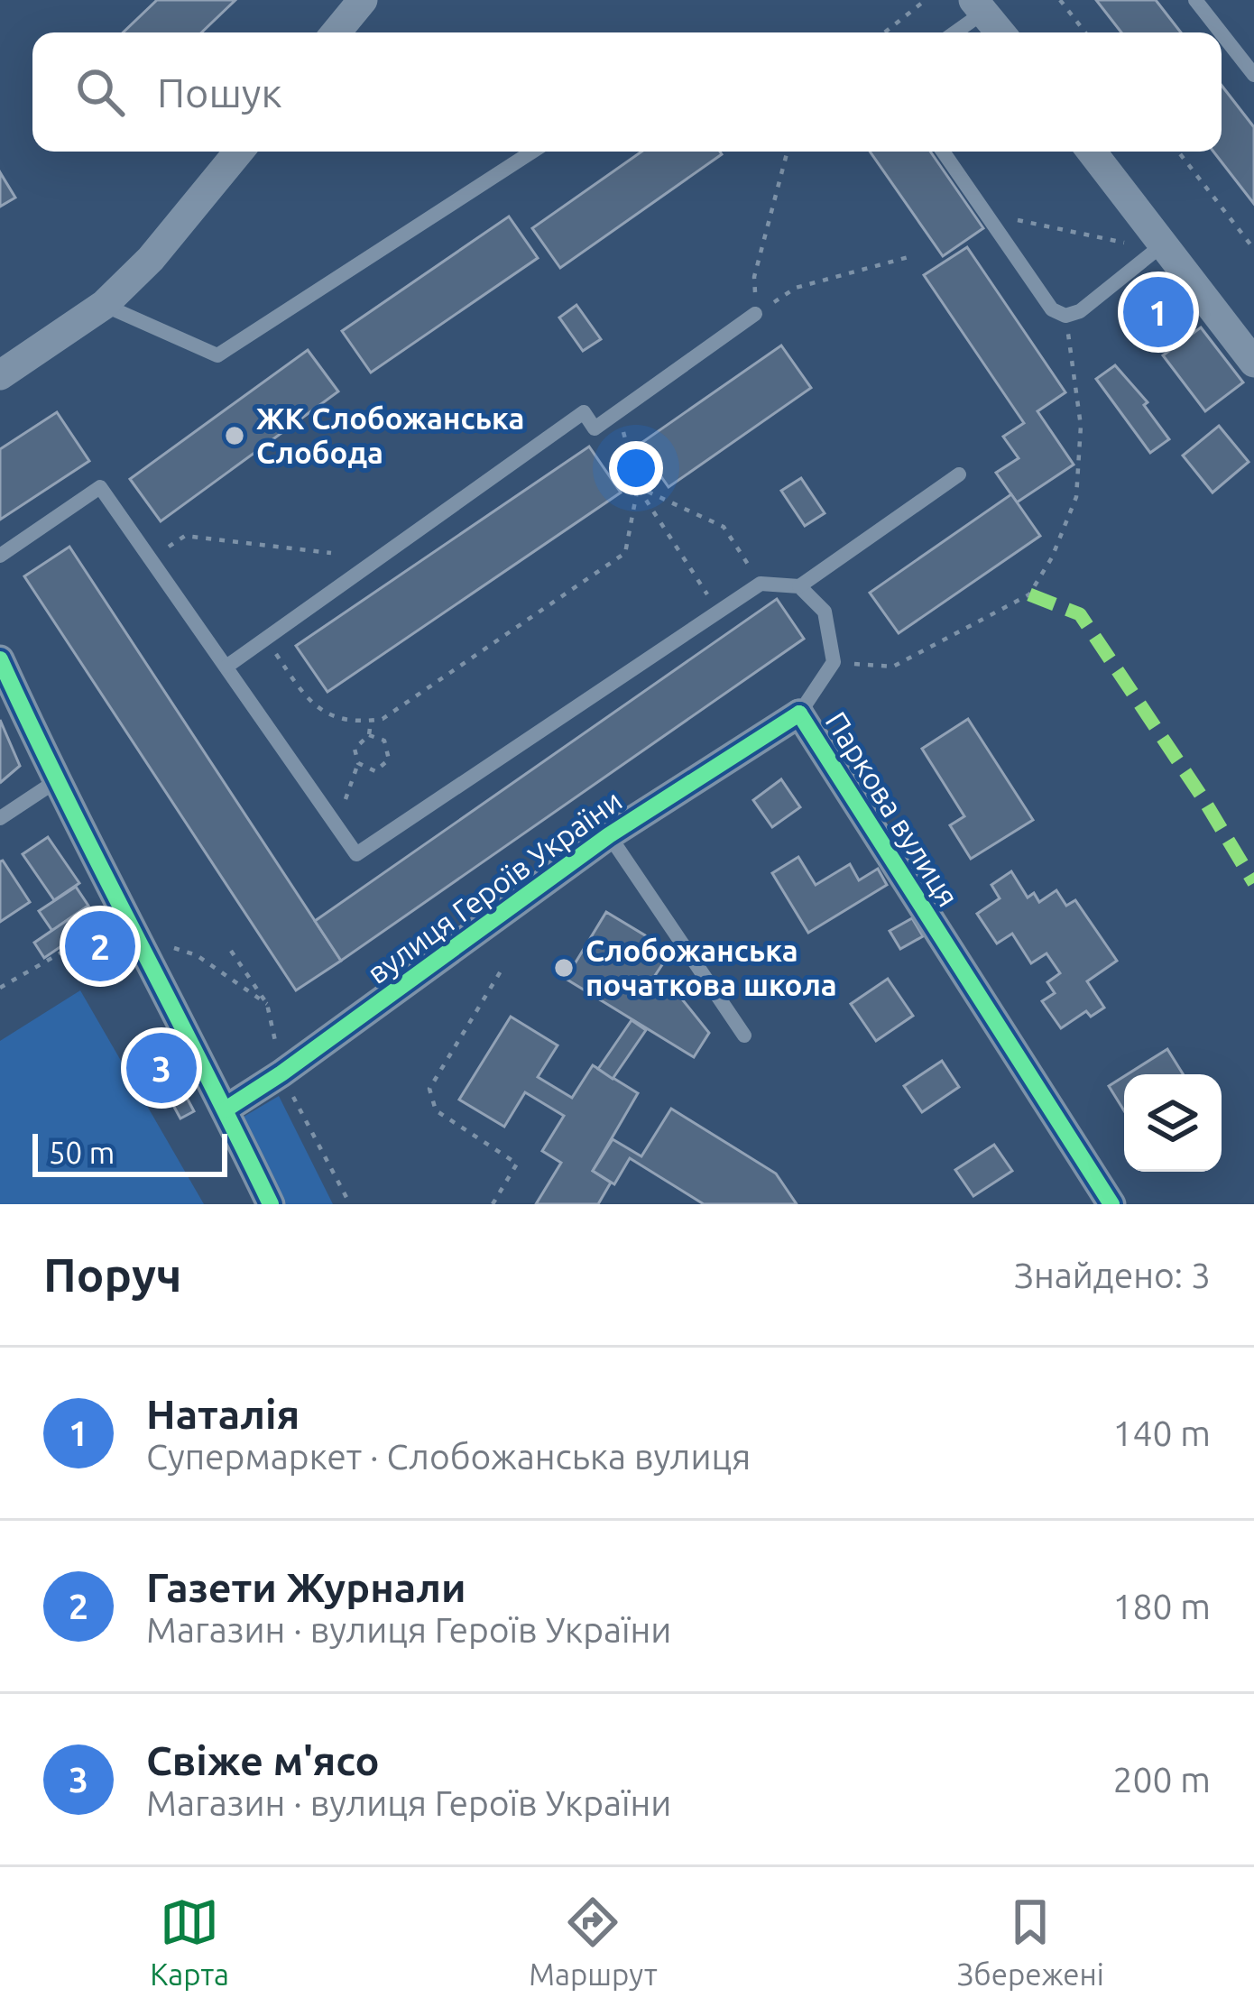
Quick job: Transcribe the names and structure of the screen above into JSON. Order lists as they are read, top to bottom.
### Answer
{
  "streets": {
    "street": ["Паркова вулиця", "вулиця Героїв України"]
  },
  "crossings": [
    ["Паркова вулиця", "вулиця Героїв України"]
  ],
  "places": ["ЖК Слобожанська Слобода", "Cлобожанська початкова школа"],
  "scale_bar": "50 m",
  "page": {
    "search": "Пошук",
    "pins": ["1", "2", "3"],
    "scale": "50 m",
    "heading": ["Поруч", "Знайдено: 3"],
    "list": [
      {
        "mark": "1",
        "name": "Наталія",
        "note": "Супермаркет · Слобожанська вулиця",
        "value": "140 m"
      },
      {
        "mark": "2",
        "name": "Газети Журнали",
        "note": "Магазин · вулиця Героїв України",
        "value": "180 m"
      },
      {
        "mark": "3",
        "name": "Свіже м'ясо",
        "note": "Магазин · вулиця Героїв України",
        "value": "200 m"
      }
    ],
    "nav": ["Карта", "Маршрут", "Збережені"]
  }
}
